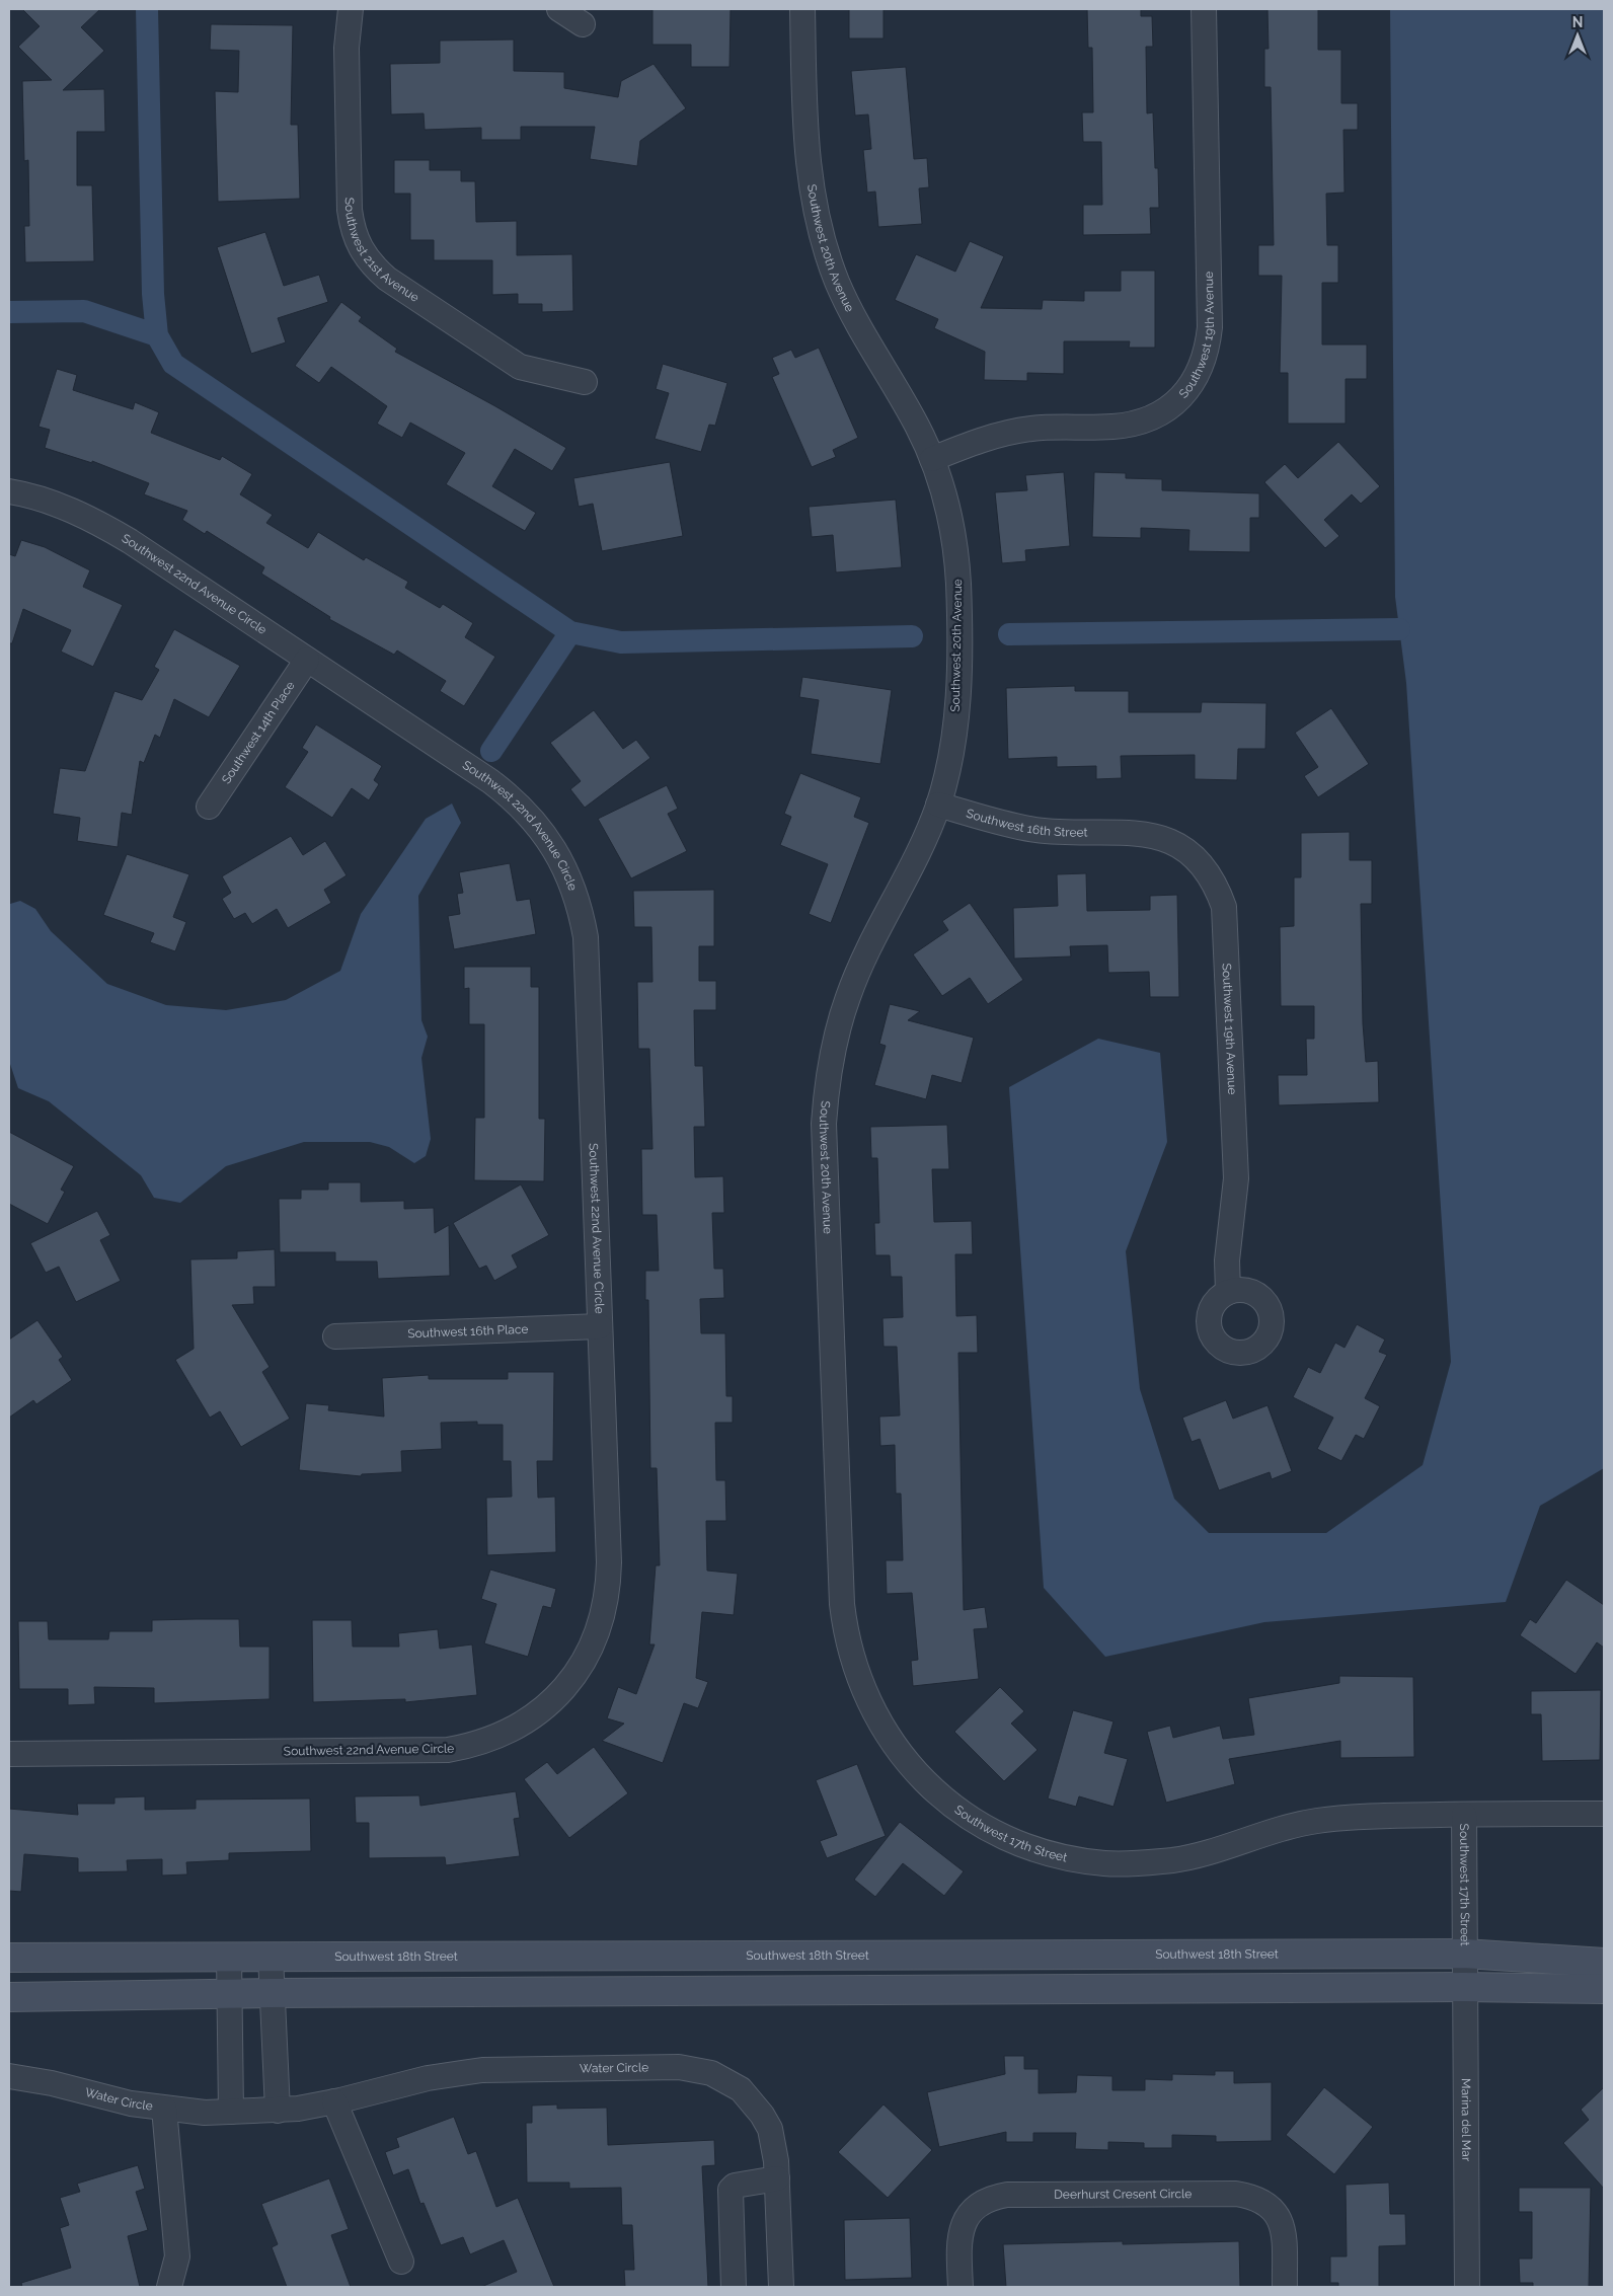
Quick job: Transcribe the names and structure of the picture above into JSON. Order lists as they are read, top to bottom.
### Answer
{
  "streets": {
    "main road": ["Southwest 18th Street"],
    "street": [
      "Southwest 21st Avenue",
      "Southwest 20th Avenue",
      "Southwest 19th Avenue",
      "Southwest 22nd Avenue Circle",
      "Southwest 14th Place",
      "Southwest 16th Street",
      "Southwest 16th Place",
      "Southwest 17th Street",
      "Water Circle",
      "Marina del Mar",
      "Deerhurst Cresent Circle"
    ]
  },
  "crossings": [
    ["Southwest 20th Avenue", "Southwest 19th Avenue"],
    ["Southwest 20th Avenue", "Southwest 16th Street"],
    ["Southwest 20th Avenue", "Southwest 17th Street"],
    ["Southwest 19th Avenue", "Southwest 16th Street"],
    ["Southwest 22nd Avenue Circle", "Southwest 14th Place"],
    ["Southwest 22nd Avenue Circle", "Southwest 16th Place"],
    ["Southwest 17th Street", "Southwest 18th Street"],
    ["Southwest 17th Street", "Marina del Mar"],
    ["Southwest 18th Street", "Marina del Mar"]
  ],
  "north": "top"
}
